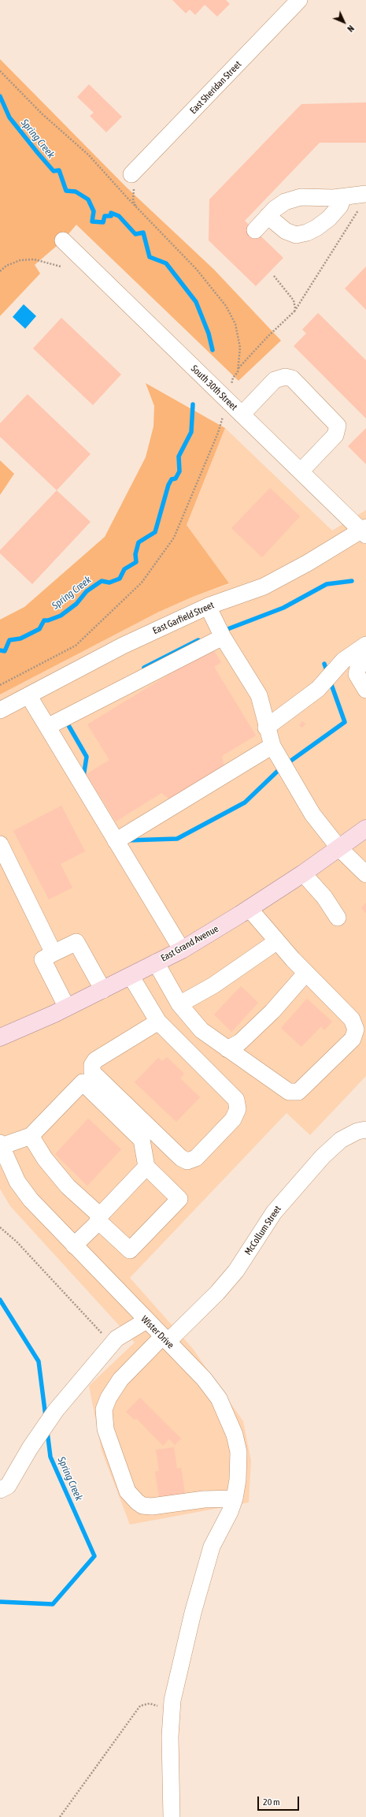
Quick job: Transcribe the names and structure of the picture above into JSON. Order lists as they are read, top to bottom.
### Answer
{
  "streets": {
    "main road": ["East Grand Avenue"],
    "street": [
      "East Sheridan Street",
      "South 30th Street",
      "East Garfield Street",
      "McCollum Street",
      "Wister Drive"
    ]
  },
  "crossings": [
    ["South 30th Street", "East Garfield Street"],
    ["McCollum Street", "Wister Drive"]
  ],
  "water": ["Spring Creek"],
  "scale_bar": "20 m",
  "north": "bottom right"
}
